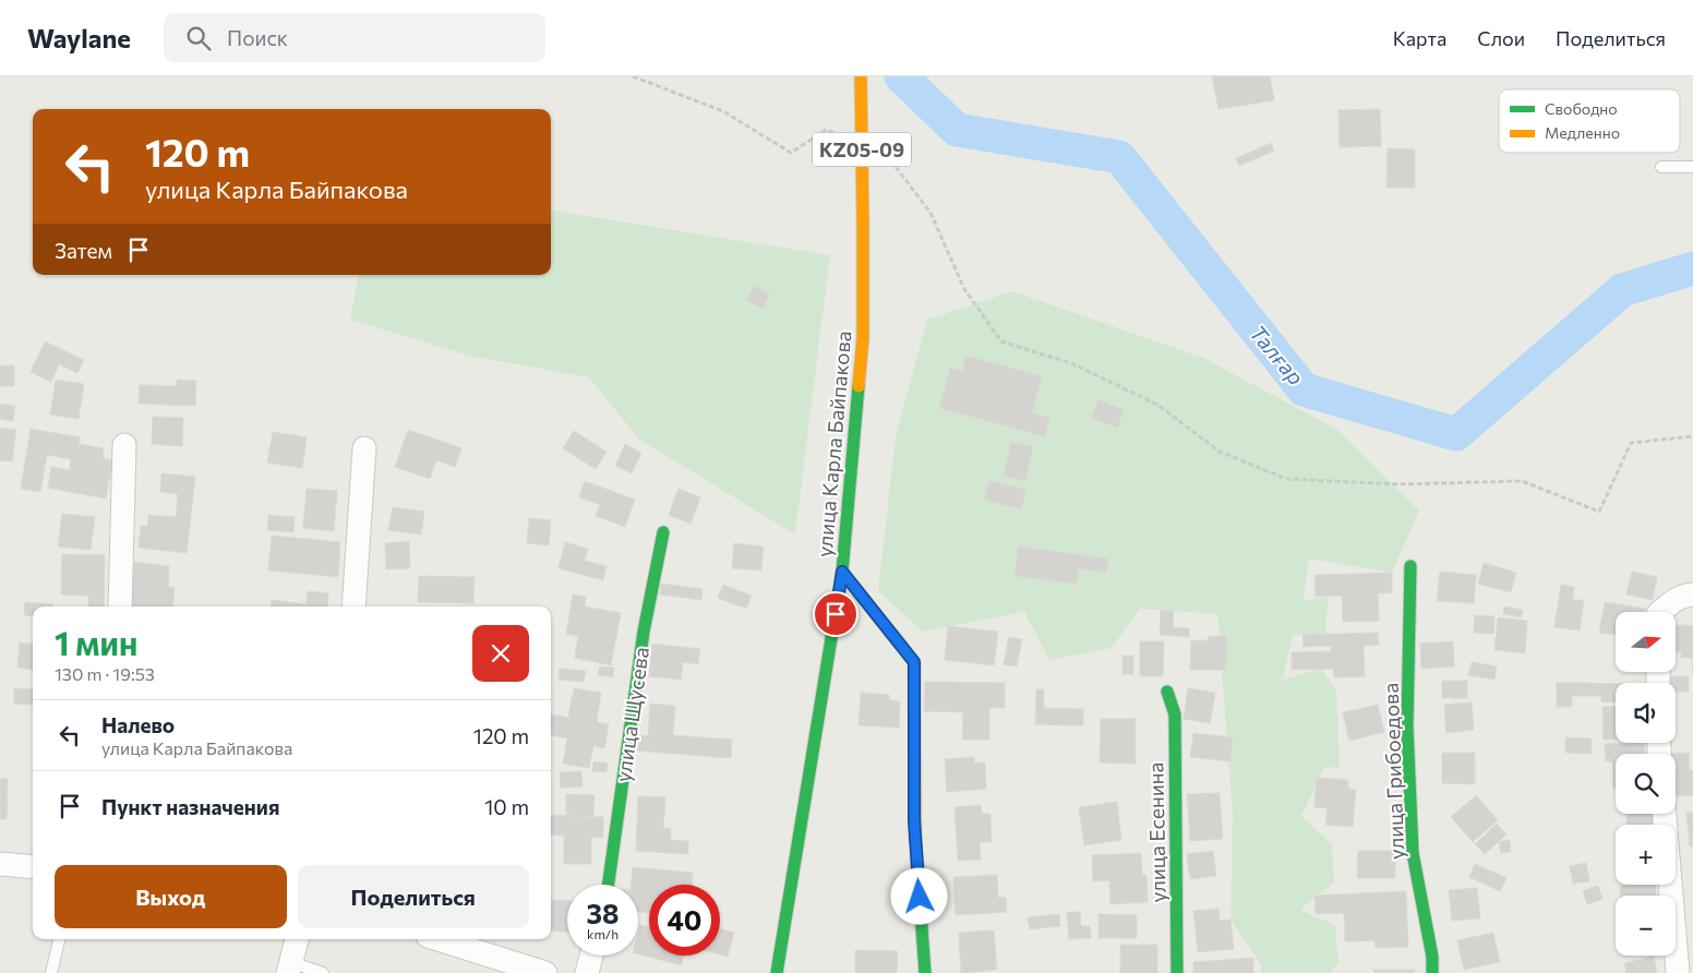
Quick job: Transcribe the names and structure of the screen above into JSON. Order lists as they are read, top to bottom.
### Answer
{
  "streets": {
    "street": [
      "KZ05-09",
      "улица Карла Байпакова",
      "улица Щусева",
      "улица Грибоедова",
      "улица Есенина"
    ]
  },
  "water": ["Талғар"],
  "legend": ["Свободно", "Медленно"],
  "north": "right",
  "page": {
    "header": "Waylane",
    "search": "Поиск",
    "nav": ["Карта", "Слои", "Поделиться"],
    "turn": ["120 m", "улица Карла Байпакова"],
    "then": "Затем",
    "heading": ["1 мин", "130 m · 19:53"],
    "map_buttons": ["+", "−"],
    "list": [
      {
        "name": "Налево",
        "note": "улица Карла Байпакова",
        "value": "120 m"
      },
      {
        "name": "Пункт назначения",
        "value": "10 m"
      }
    ],
    "buttons": ["Выход", "Поделиться"],
    "speed": "38 km/h",
    "limit": "40"
  }
}
